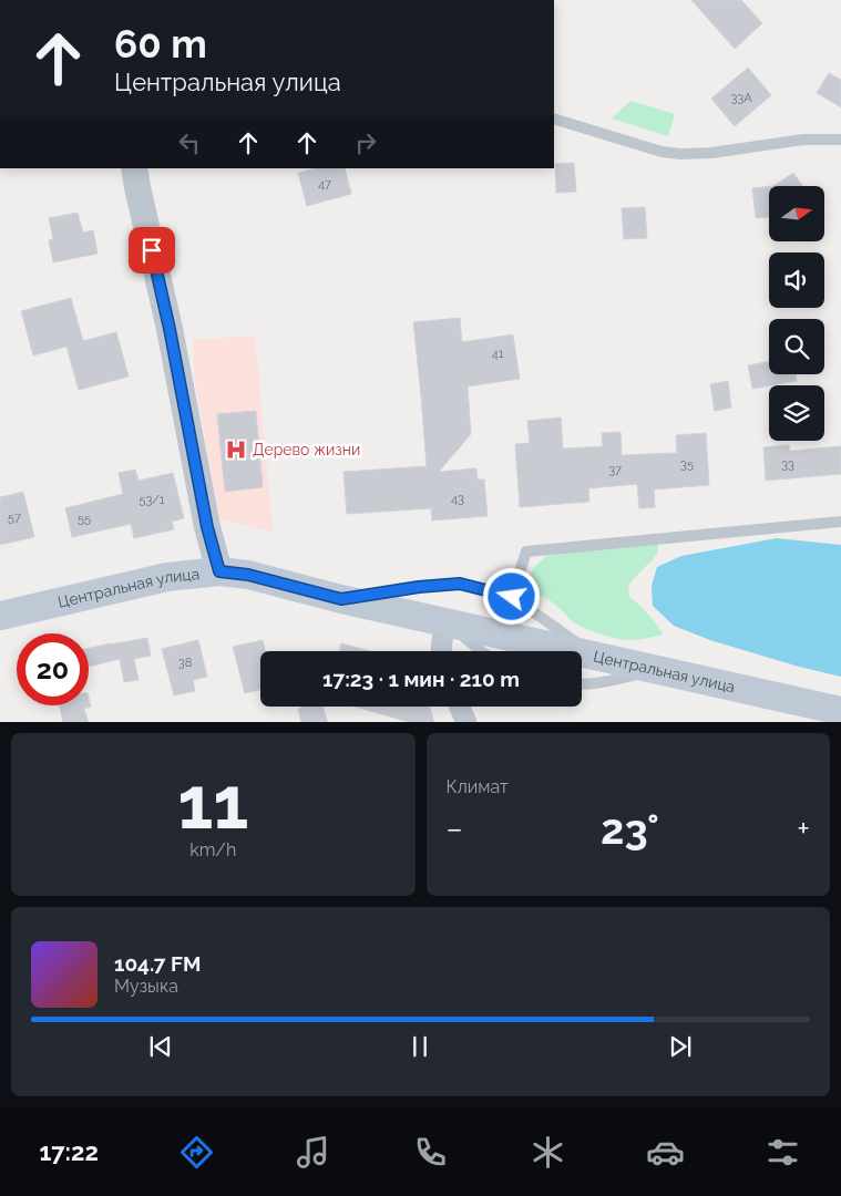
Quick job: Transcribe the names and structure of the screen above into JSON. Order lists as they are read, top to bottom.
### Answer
{
  "streets": {
    "main road": ["Центральная улица"]
  },
  "places": {
    "hospital": ["Дерево жизни"]
  },
  "house_numbers": [
    "33А",
    "47",
    "41",
    "35",
    "33",
    "37",
    "43",
    "53/1",
    "57",
    "55",
    "38"
  ],
  "north": "right",
  "page": {
    "turn": ["60 m", "Центральная улица"],
    "limit": "20",
    "trip": "17:23 · 1 мин · 210 m",
    "tile": [
      ["11", "km/h"],
      "Климат"
    ],
    "heat": ["−", "23°", "+"],
    "song": ["104.7 FM", "Музыка"],
    "tabs": "17:22"
  }
}
